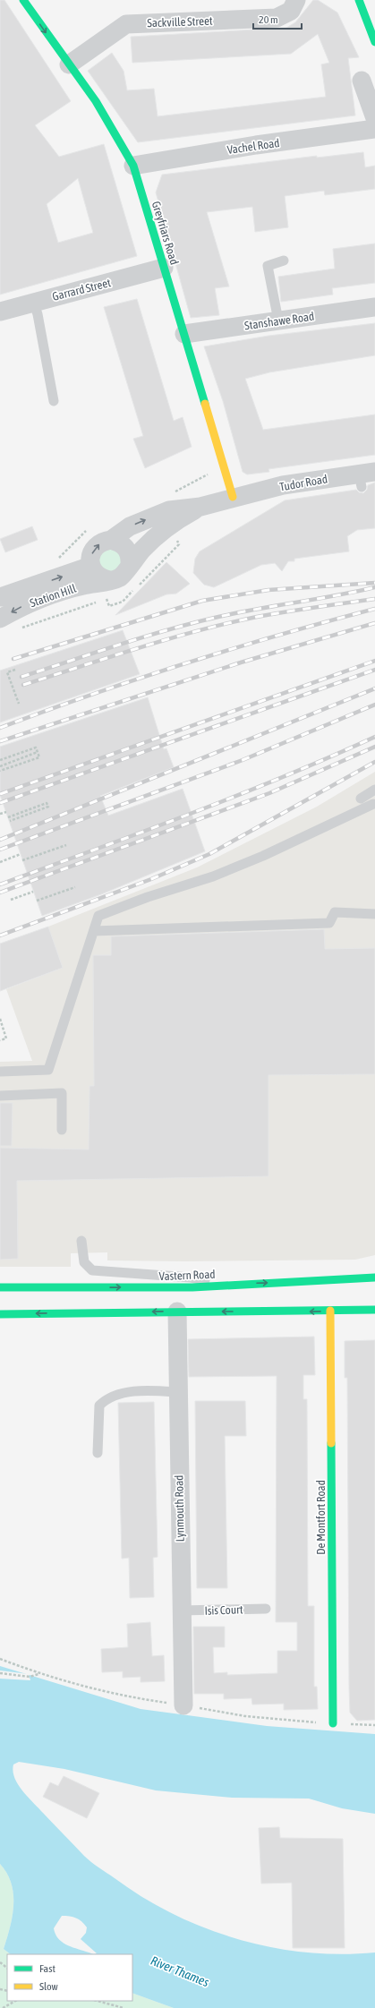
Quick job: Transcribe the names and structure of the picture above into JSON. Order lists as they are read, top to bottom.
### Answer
{
  "streets": {
    "street": [
      "Sackville Street",
      "Vachel Road",
      "Greyfriars Road",
      "Garrard Street",
      "Stanshawe Road",
      "Tudor Road",
      "Station Hill",
      "Vastern Road",
      "Lynmouth Road",
      "De Montfort Road"
    ],
    "lane": ["Isis Court"]
  },
  "crossings": [
    ["Sackville Street", "Greyfriars Road"],
    ["Vachel Road", "Greyfriars Road"],
    ["Greyfriars Road", "Garrard Street"],
    ["Greyfriars Road", "Stanshawe Road"],
    ["Greyfriars Road", "Tudor Road"],
    ["Greyfriars Road", "Station Hill"],
    ["Tudor Road", "Station Hill"],
    ["Lynmouth Road", "Isis Court"]
  ],
  "water": ["River Thames"],
  "legend": ["Fast", "Slow"],
  "scale_bar": "20 m"
}
